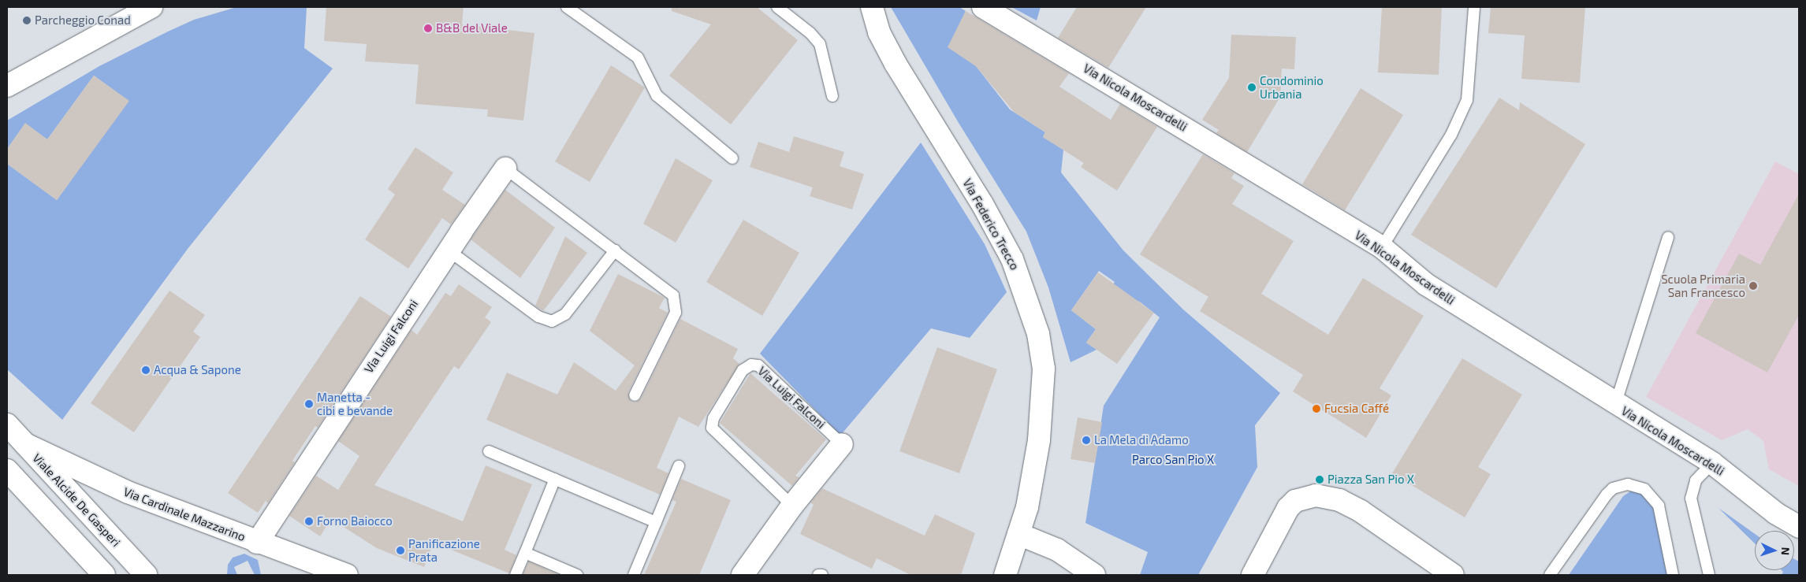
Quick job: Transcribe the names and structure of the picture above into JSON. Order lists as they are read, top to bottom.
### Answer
{
  "streets": {
    "street": [
      "Via Nicola Moscardelli",
      "Via Federico Trecco",
      "Via Luigi Falconi",
      "Viale Alcide De Gasperi",
      "Via Cardinale Mazzarino"
    ]
  },
  "crossings": [
    ["Via Luigi Falconi", "Via Cardinale Mazzarino"],
    ["Viale Alcide De Gasperi", "Via Cardinale Mazzarino"]
  ],
  "parks": ["Parco San Pio X"],
  "places": [
    "Parcheggio Conad",
    "B&B del Viale",
    "Condominio Urbania",
    "Scuola Primaria San Francesco",
    "Acqua & Sapone",
    "Manetta - cibi e bevande",
    "Fucsia Caffé",
    "La Mela di Adamo",
    "Piazza San Pio X",
    "Forno Baiocco",
    "Panificazione Prata"
  ],
  "north": "right"
}
